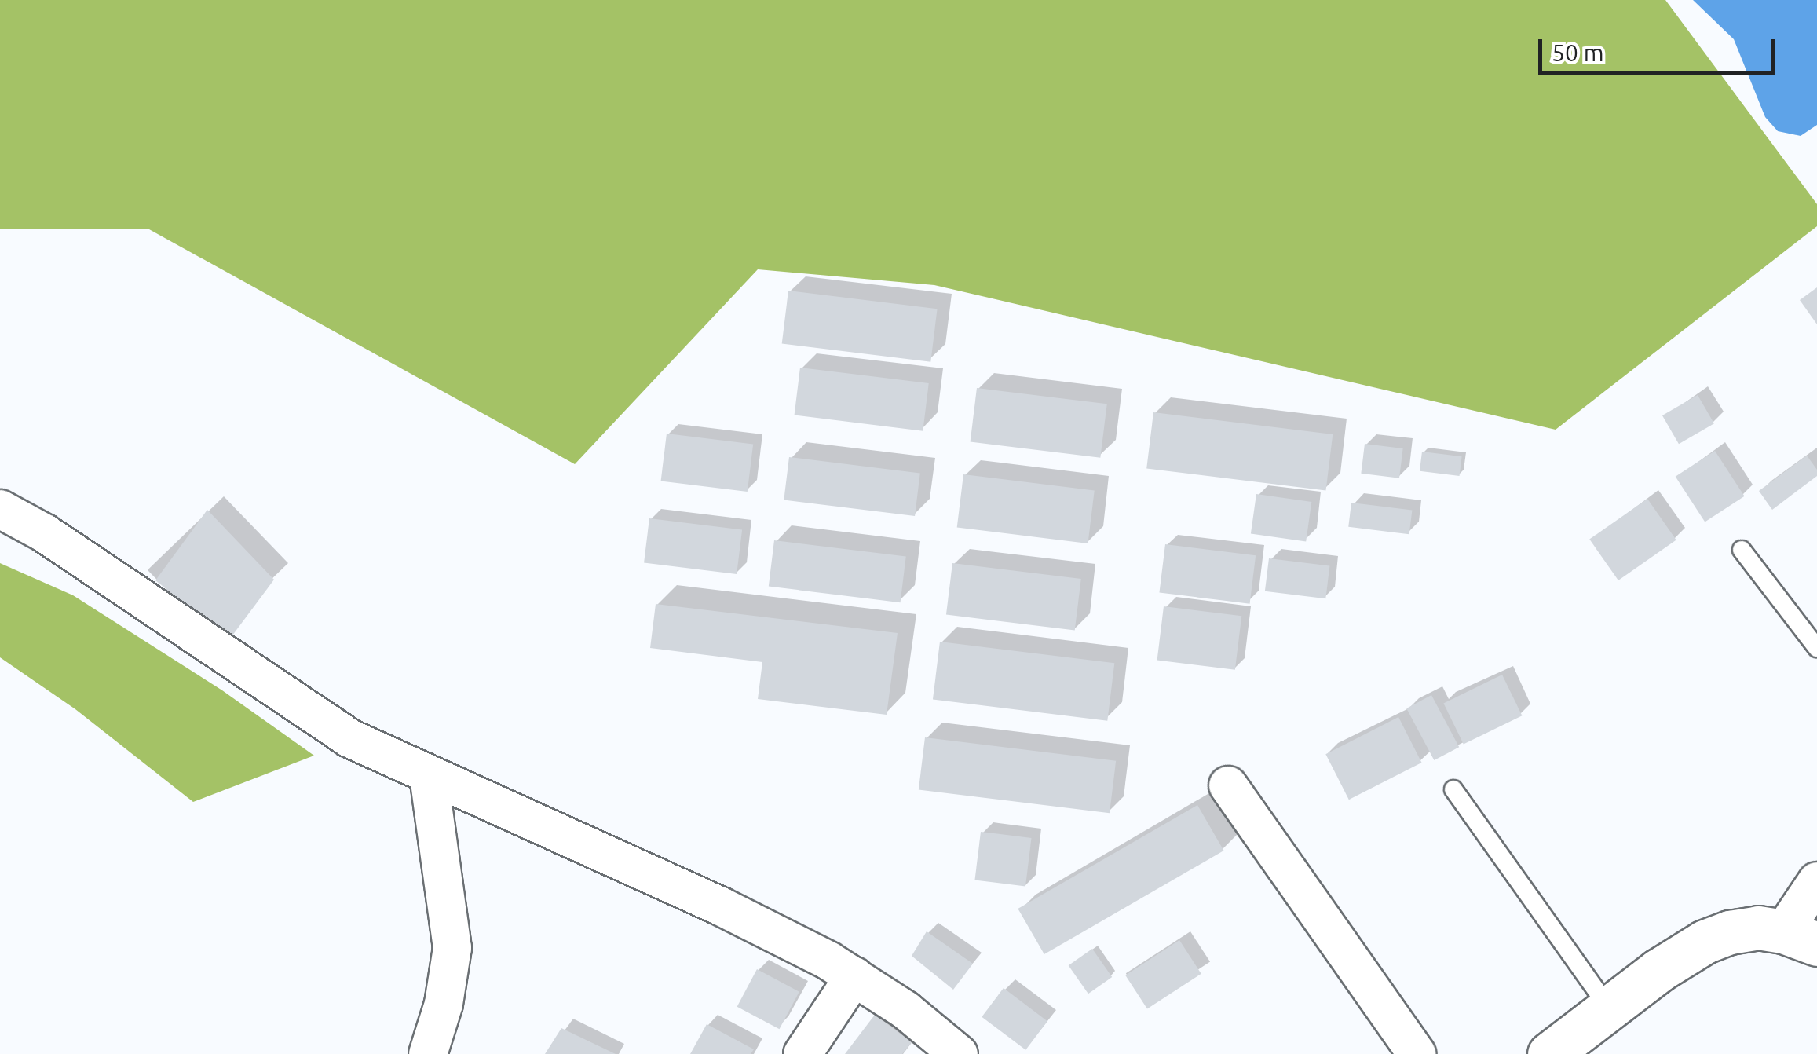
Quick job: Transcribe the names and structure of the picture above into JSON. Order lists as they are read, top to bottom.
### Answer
{
  "scale_bar": "50 m"
}
